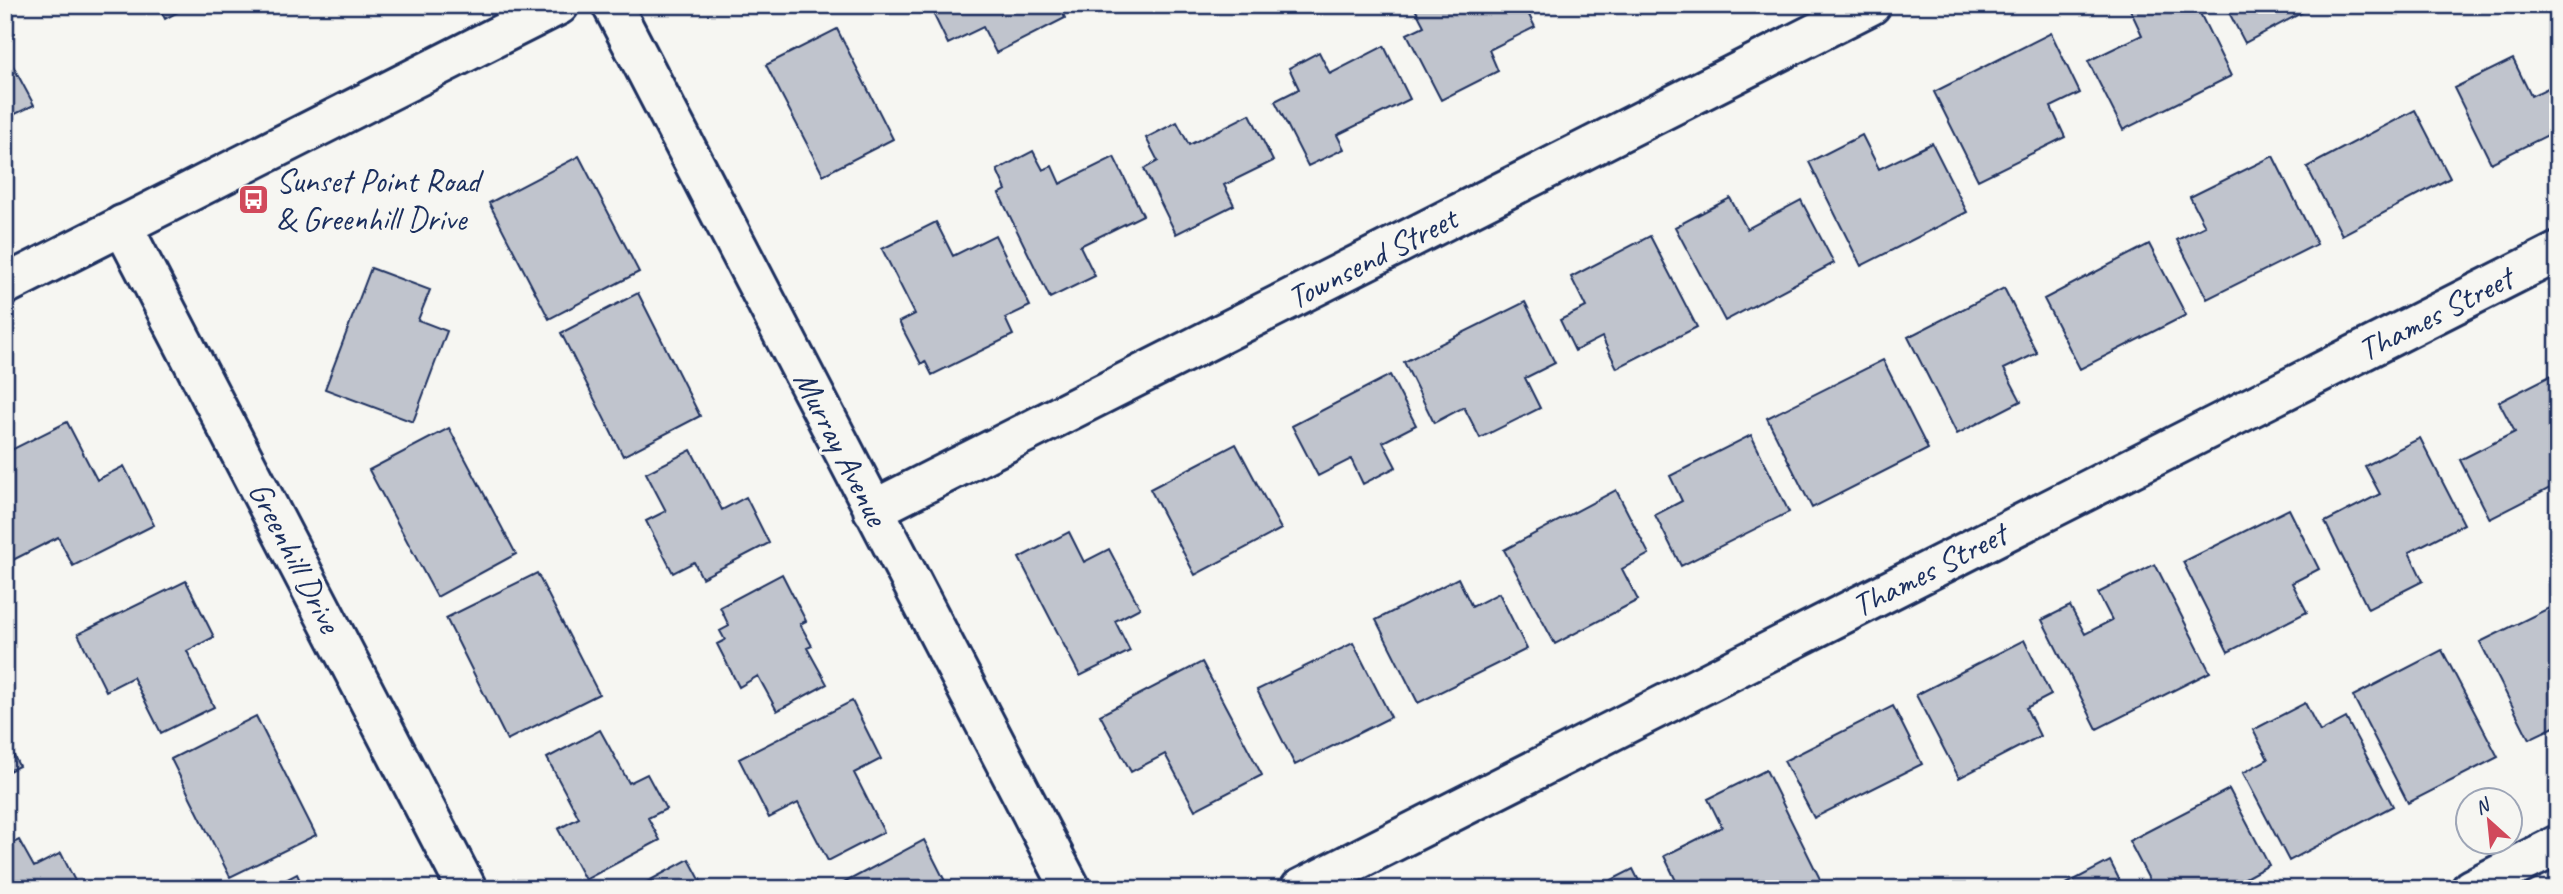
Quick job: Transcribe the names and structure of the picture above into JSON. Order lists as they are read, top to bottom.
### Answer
{
  "streets": {
    "street": [
      "Townsend Street",
      "Thames Street",
      "Murray Avenue",
      "Greenhill Drive"
    ]
  },
  "crossings": [
    ["Townsend Street", "Murray Avenue"]
  ],
  "places": {
    "bus stop": ["Sunset Point Road & Greenhill Drive"]
  },
  "north": "top left"
}
